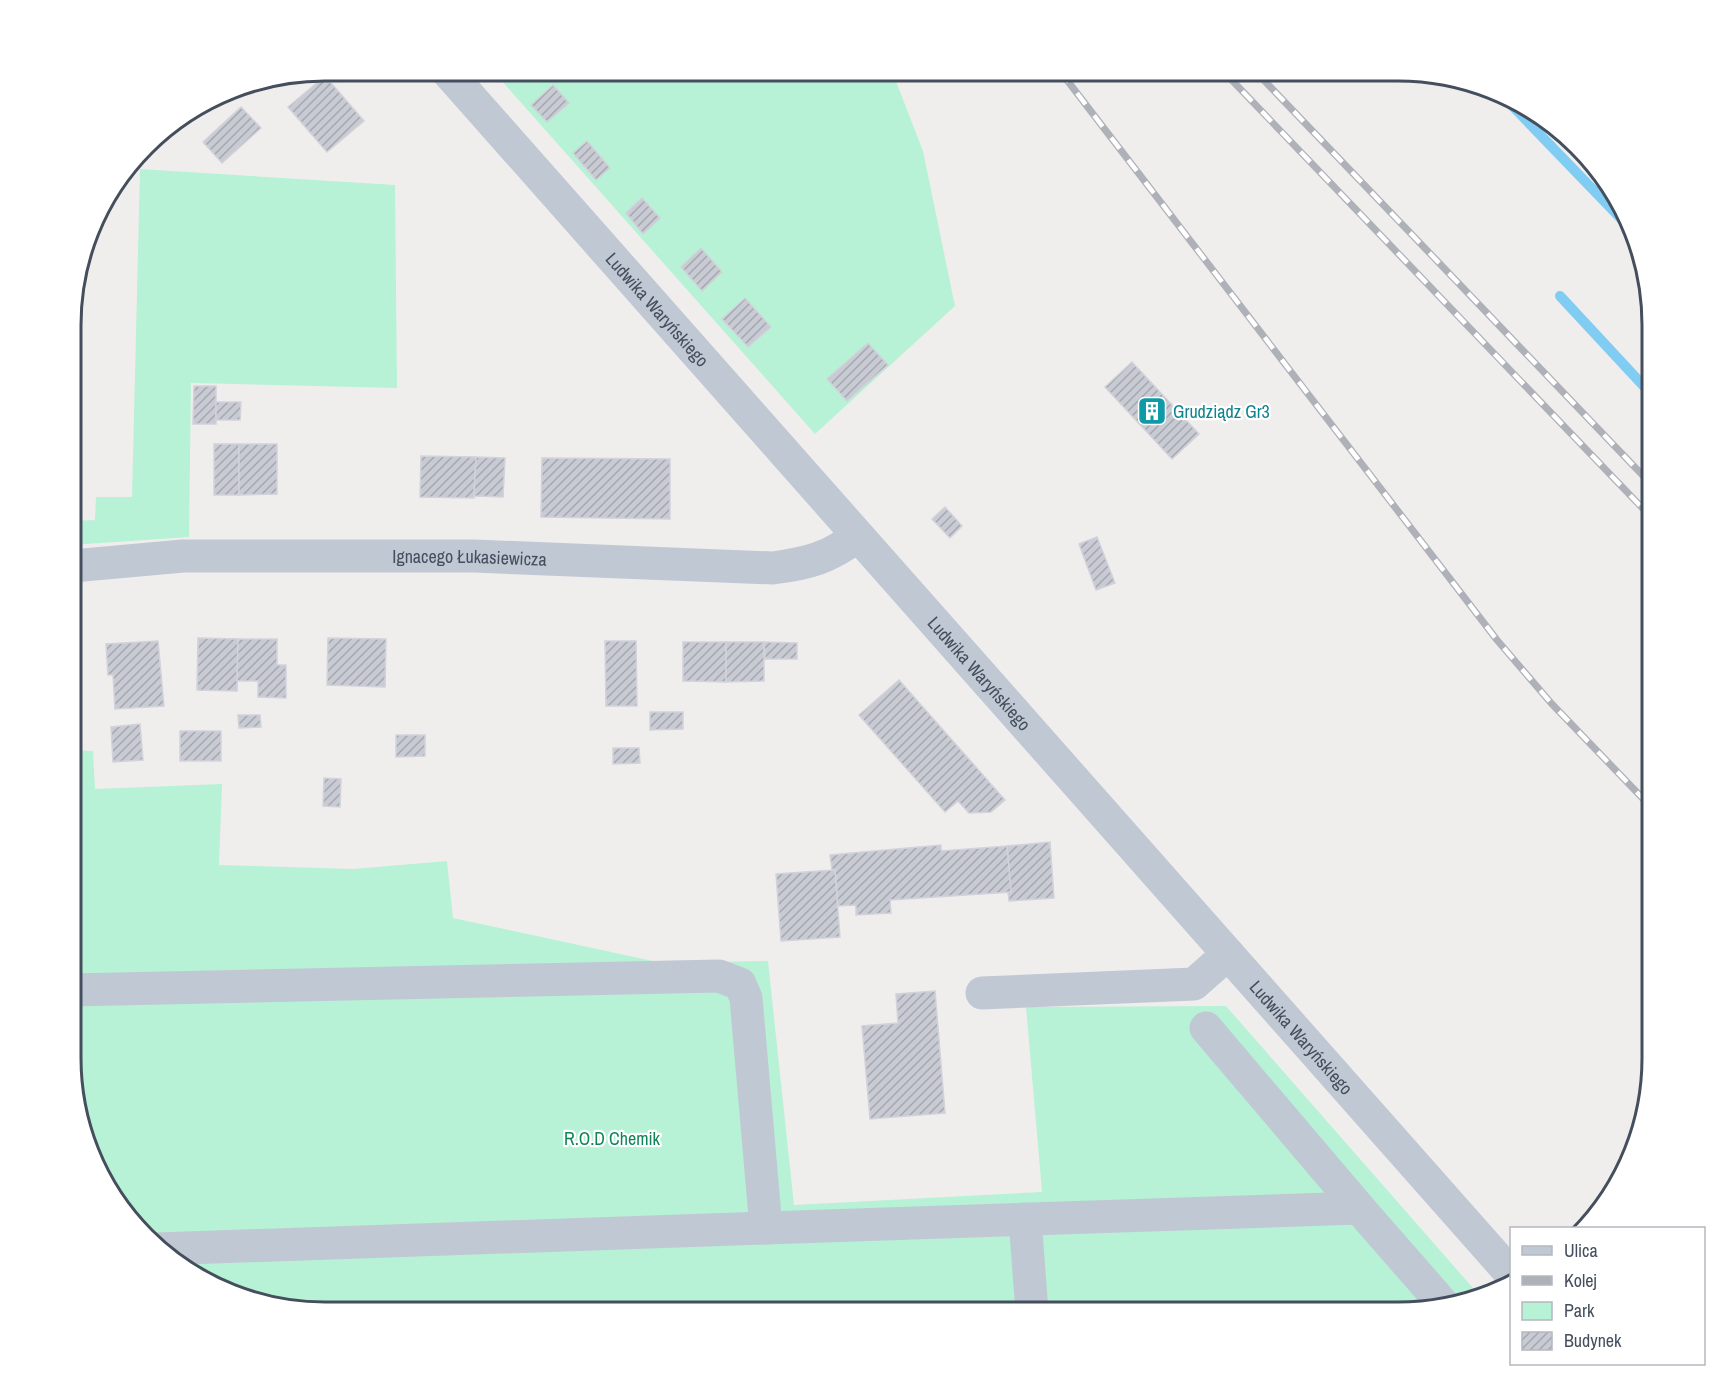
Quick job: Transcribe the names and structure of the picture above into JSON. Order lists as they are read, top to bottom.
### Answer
{
  "streets": {
    "street": ["Ludwika Waryńskiego", "Ignacego Łukasiewicza"]
  },
  "crossings": [
    ["Ludwika Waryńskiego", "Ignacego Łukasiewicza"]
  ],
  "parks": ["R.O.D Chemik"],
  "places": {
    "building": ["Grudziądz Gr3"]
  },
  "legend": [
    "Ulica",
    "Kolej",
    "Park",
    "Budynek"
  ]
}
